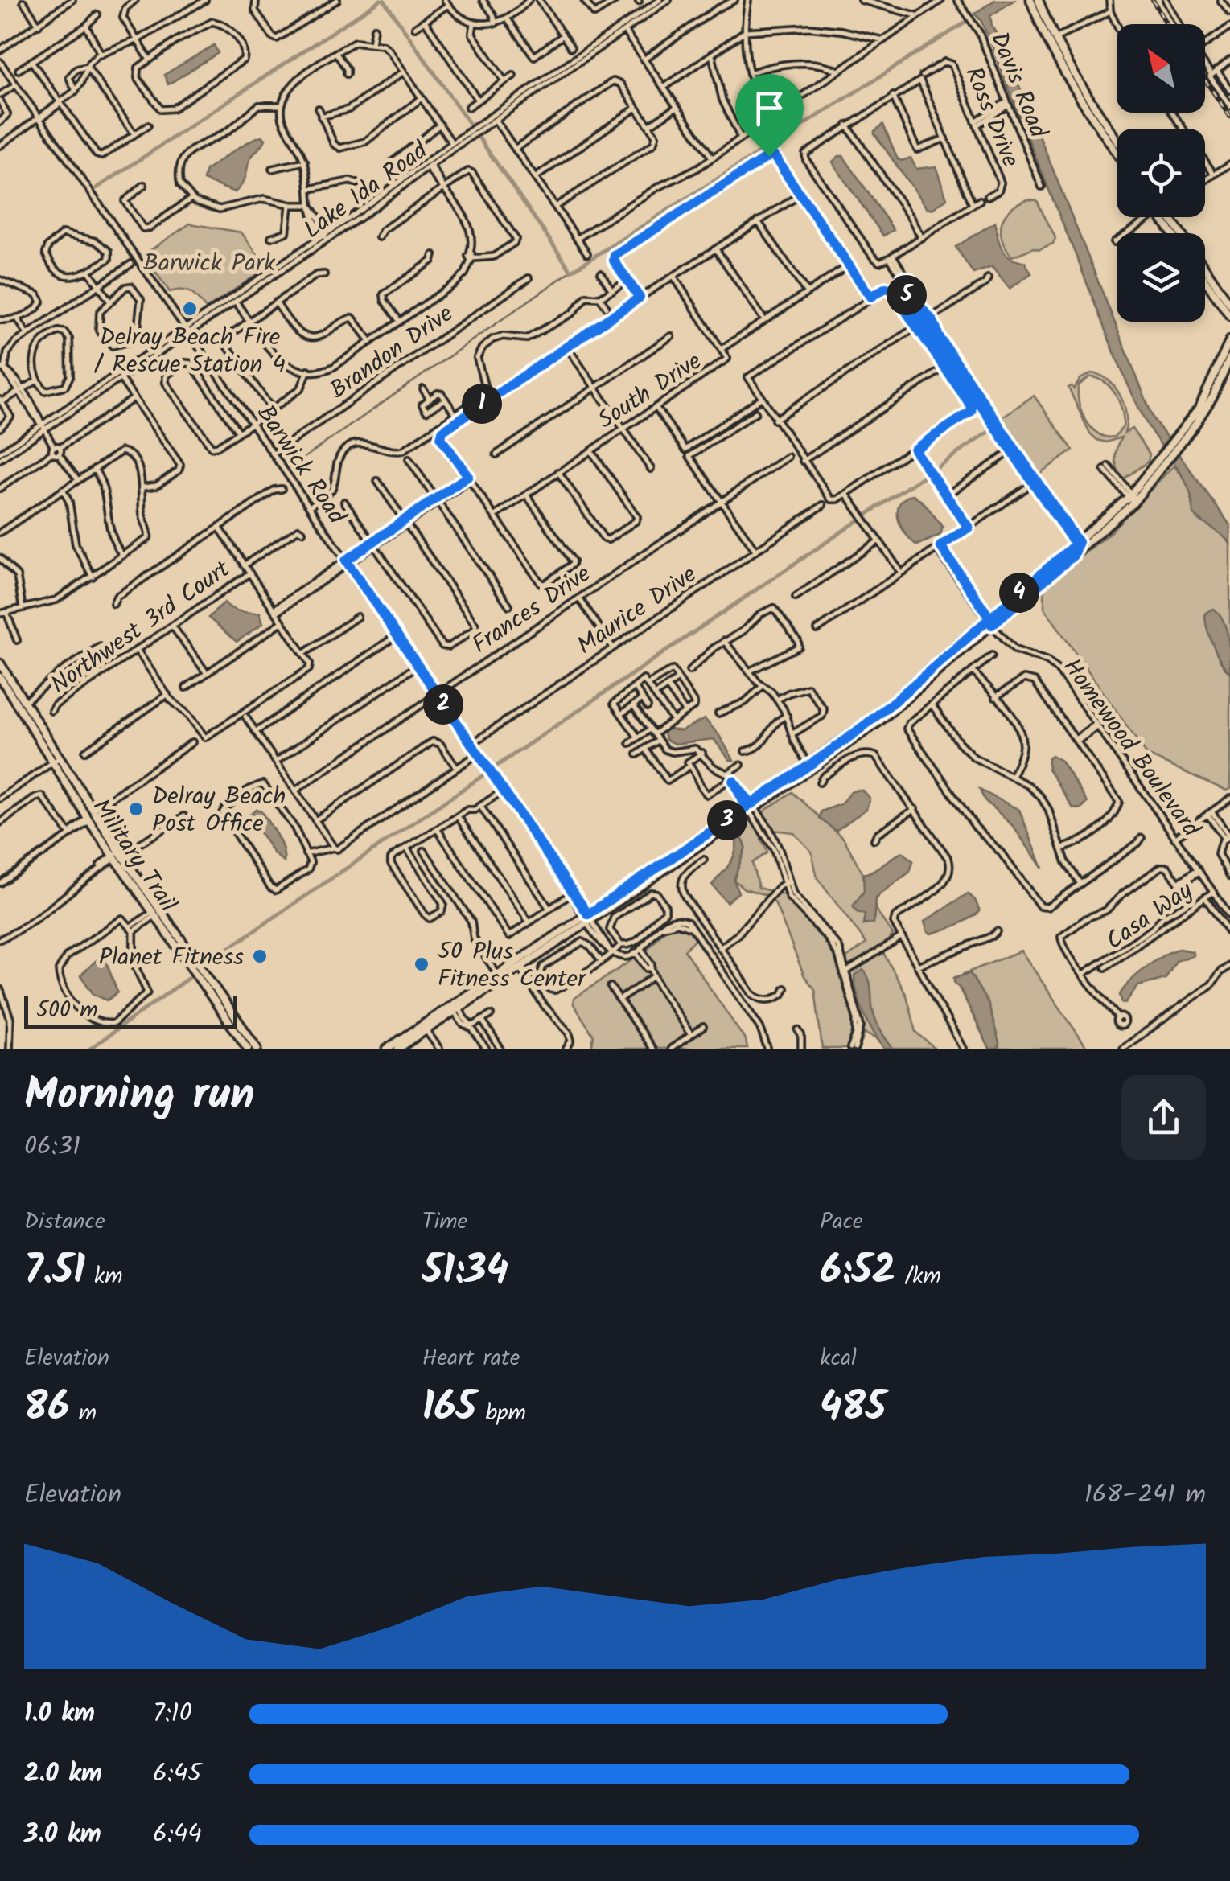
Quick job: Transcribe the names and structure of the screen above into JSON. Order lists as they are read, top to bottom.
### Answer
{
  "streets": {
    "main road": ["Military Trail"],
    "street": [
      "Davis Road",
      "Ross Drive",
      "Lake Ida Road",
      "Brandon Drive",
      "South Drive",
      "Barwick Road",
      "Frances Drive",
      "Maurice Drive",
      "Northwest 3rd Court",
      "Homewood Boulevard",
      "Casa Way"
    ]
  },
  "crossings": [
    ["Lake Ida Road", "Barwick Road"],
    ["Brandon Drive", "Barwick Road"],
    ["Barwick Road", "Frances Drive"],
    ["Barwick Road", "Maurice Drive"],
    ["Homewood Boulevard", "Casa Way"]
  ],
  "parks": ["Barwick Park"],
  "places": [
    "Delray Beach Fire / Rescue Station 4",
    "Delray Beach Post Office",
    "Planet Fitness",
    "50 Plus Fitness Center"
  ],
  "scale_bar": "500 m",
  "north": "top left",
  "page": {
    "pins": [
      "5",
      "1",
      "4",
      "2",
      "3"
    ],
    "scale": "500 m",
    "heading": ["Morning run", "06:31"],
    "stats": [
      ["Distance", "7.51 km"],
      ["Time", "51:34"],
      ["Pace", "6:52 /km"],
      ["Elevation", "86 m"],
      ["Heart rate", "165 bpm"],
      ["kcal", "485"]
    ],
    "chart": ["Elevation", "168–241 m"],
    "list": [
      {
        "name": "1.0 km",
        "note": "7:10"
      },
      {
        "name": "2.0 km",
        "note": "6:45"
      },
      {
        "name": "3.0 km",
        "note": "6:44"
      }
    ]
  }
}
